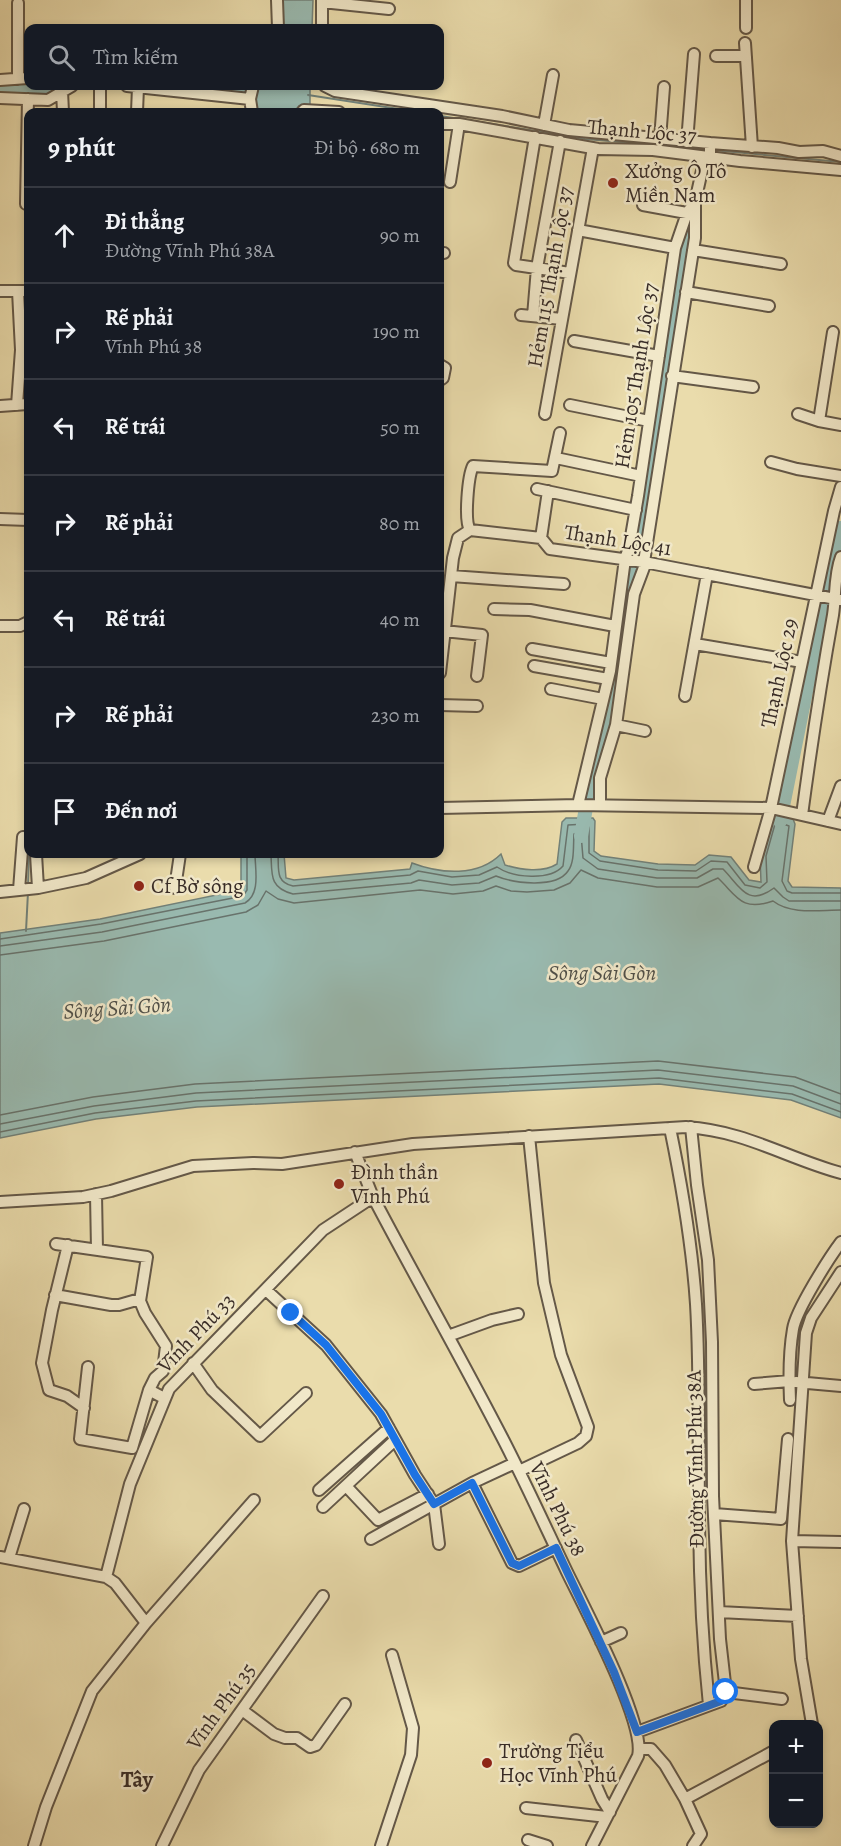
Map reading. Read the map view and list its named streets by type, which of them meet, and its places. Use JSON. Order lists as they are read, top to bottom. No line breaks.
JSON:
{"streets":{"street":["Thạnh Lộc 37","Hẻm 115 Thạnh Lộc 37","Hẻm 105 Thạnh Lộc 37","Thạnh Lộc 41","Thạnh Lộc 29","Vĩnh Phú 33","Đường Vĩnh Phú 38A","Vĩnh Phú 38","Vĩnh Phú 35"]},"crossings":[["Thạnh Lộc 37","Hẻm 115 Thạnh Lộc 37"],["Hẻm 105 Thạnh Lộc 37","Thạnh Lộc 41"],["Thạnh Lộc 41","Thạnh Lộc 29"],["Vĩnh Phú 33","Vĩnh Phú 38"]],"districts":["Tây"],"water":["Sông Sài Gòn"],"places":["Xưởng Ô Tô Miền Nam","Cf Bờ sông","Đình thần Vĩnh Phú","Trường Tiểu Học Vĩnh Phú"],"page":{"search":"Tìm kiếm","heading":["9 phút","Đi bộ · 680 m"],"list":[["Đi thẳng","Đường Vĩnh Phú 38A","90 m"],["Rẽ phải","Vĩnh Phú 38","190 m"],["Rẽ trái","50 m"],["Rẽ phải","80 m"],["Rẽ trái","40 m"],["Rẽ phải","230 m"],"Đến nơi"],"map_buttons":["+","−"]}}
